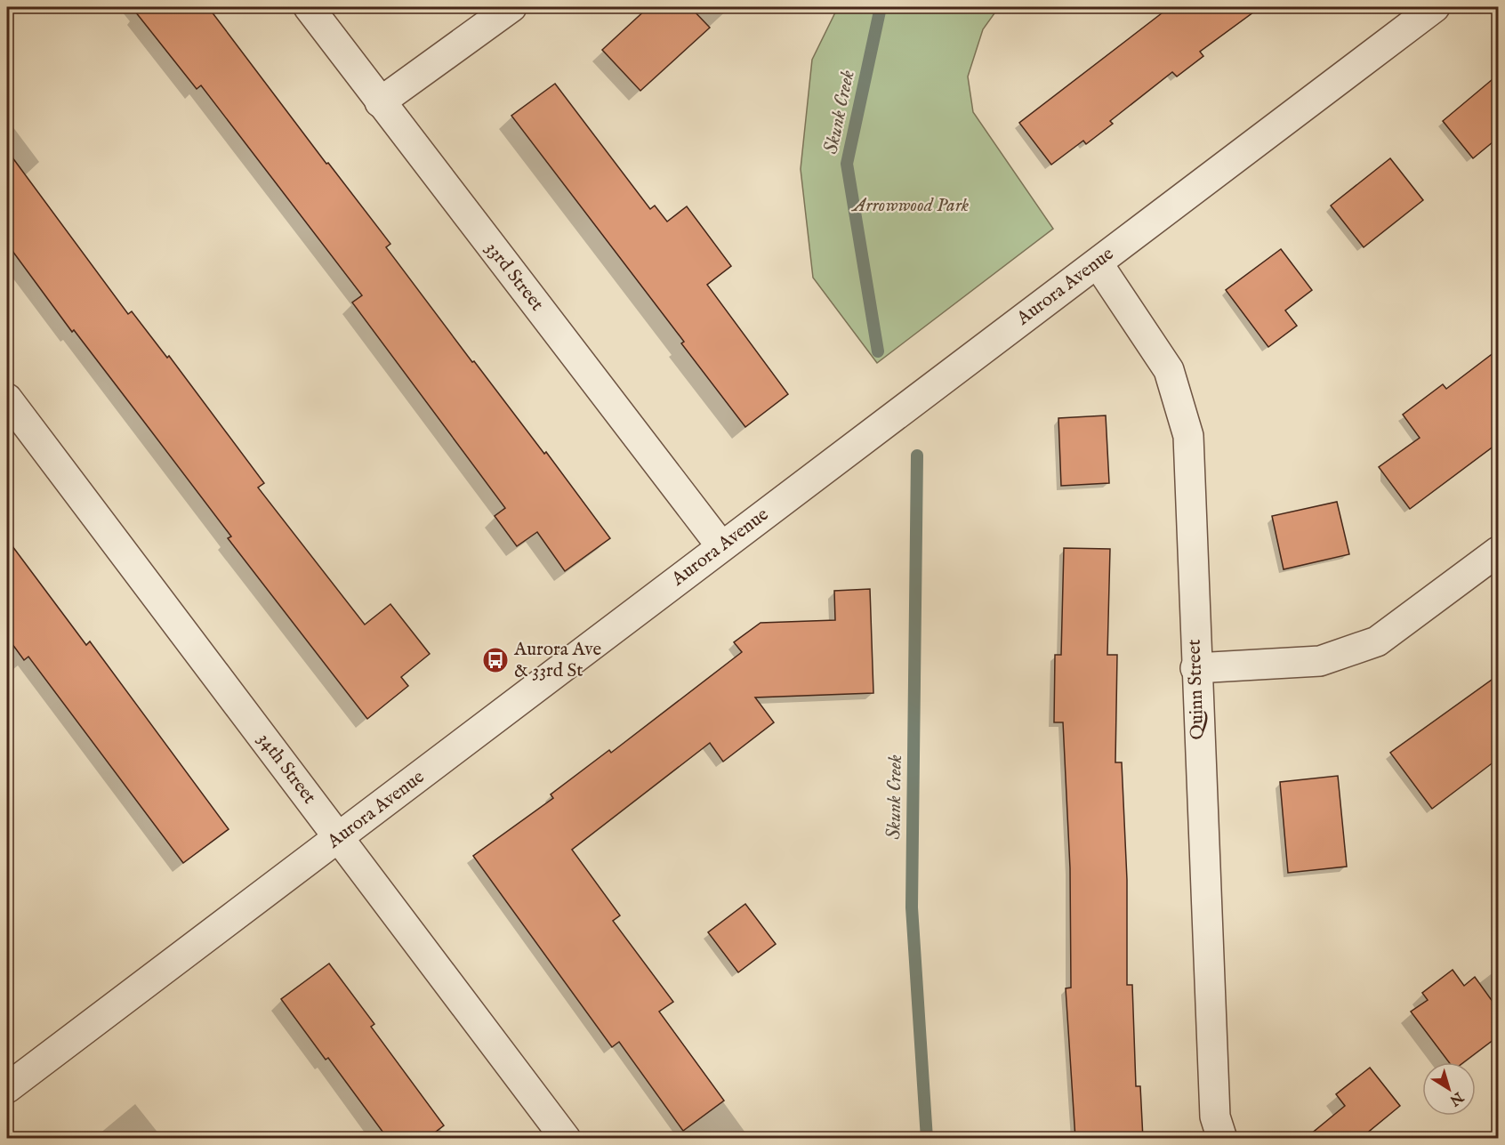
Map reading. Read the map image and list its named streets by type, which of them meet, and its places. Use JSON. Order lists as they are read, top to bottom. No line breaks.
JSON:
{"streets":{"street":["33rd Street","Aurora Avenue","Quinn Street","34th Street"]},"crossings":[["33rd Street","Aurora Avenue"],["Aurora Avenue","Quinn Street"],["Aurora Avenue","34th Street"]],"water":["Skunk Creek"],"parks":["Arrowwood Park"],"places":{"bus stop":["Aurora Ave & 33rd St"]},"north":"bottom right"}
